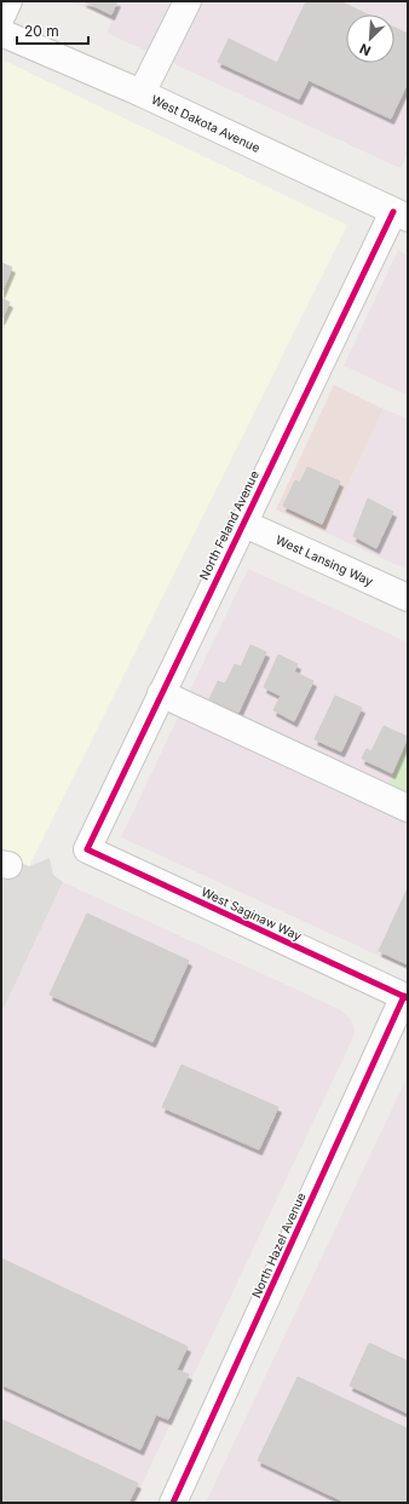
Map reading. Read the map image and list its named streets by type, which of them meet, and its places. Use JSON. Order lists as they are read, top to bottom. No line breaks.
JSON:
{"streets":{"street":["West Dakota Avenue","North Feland Avenue","West Lansing Way","West Saginaw Way","North Hazel Avenue"]},"crossings":[["West Dakota Avenue","North Feland Avenue"],["North Feland Avenue","West Lansing Way"],["North Feland Avenue","West Saginaw Way"],["West Saginaw Way","North Hazel Avenue"]],"scale_bar":"20 m","north":"bottom left"}
